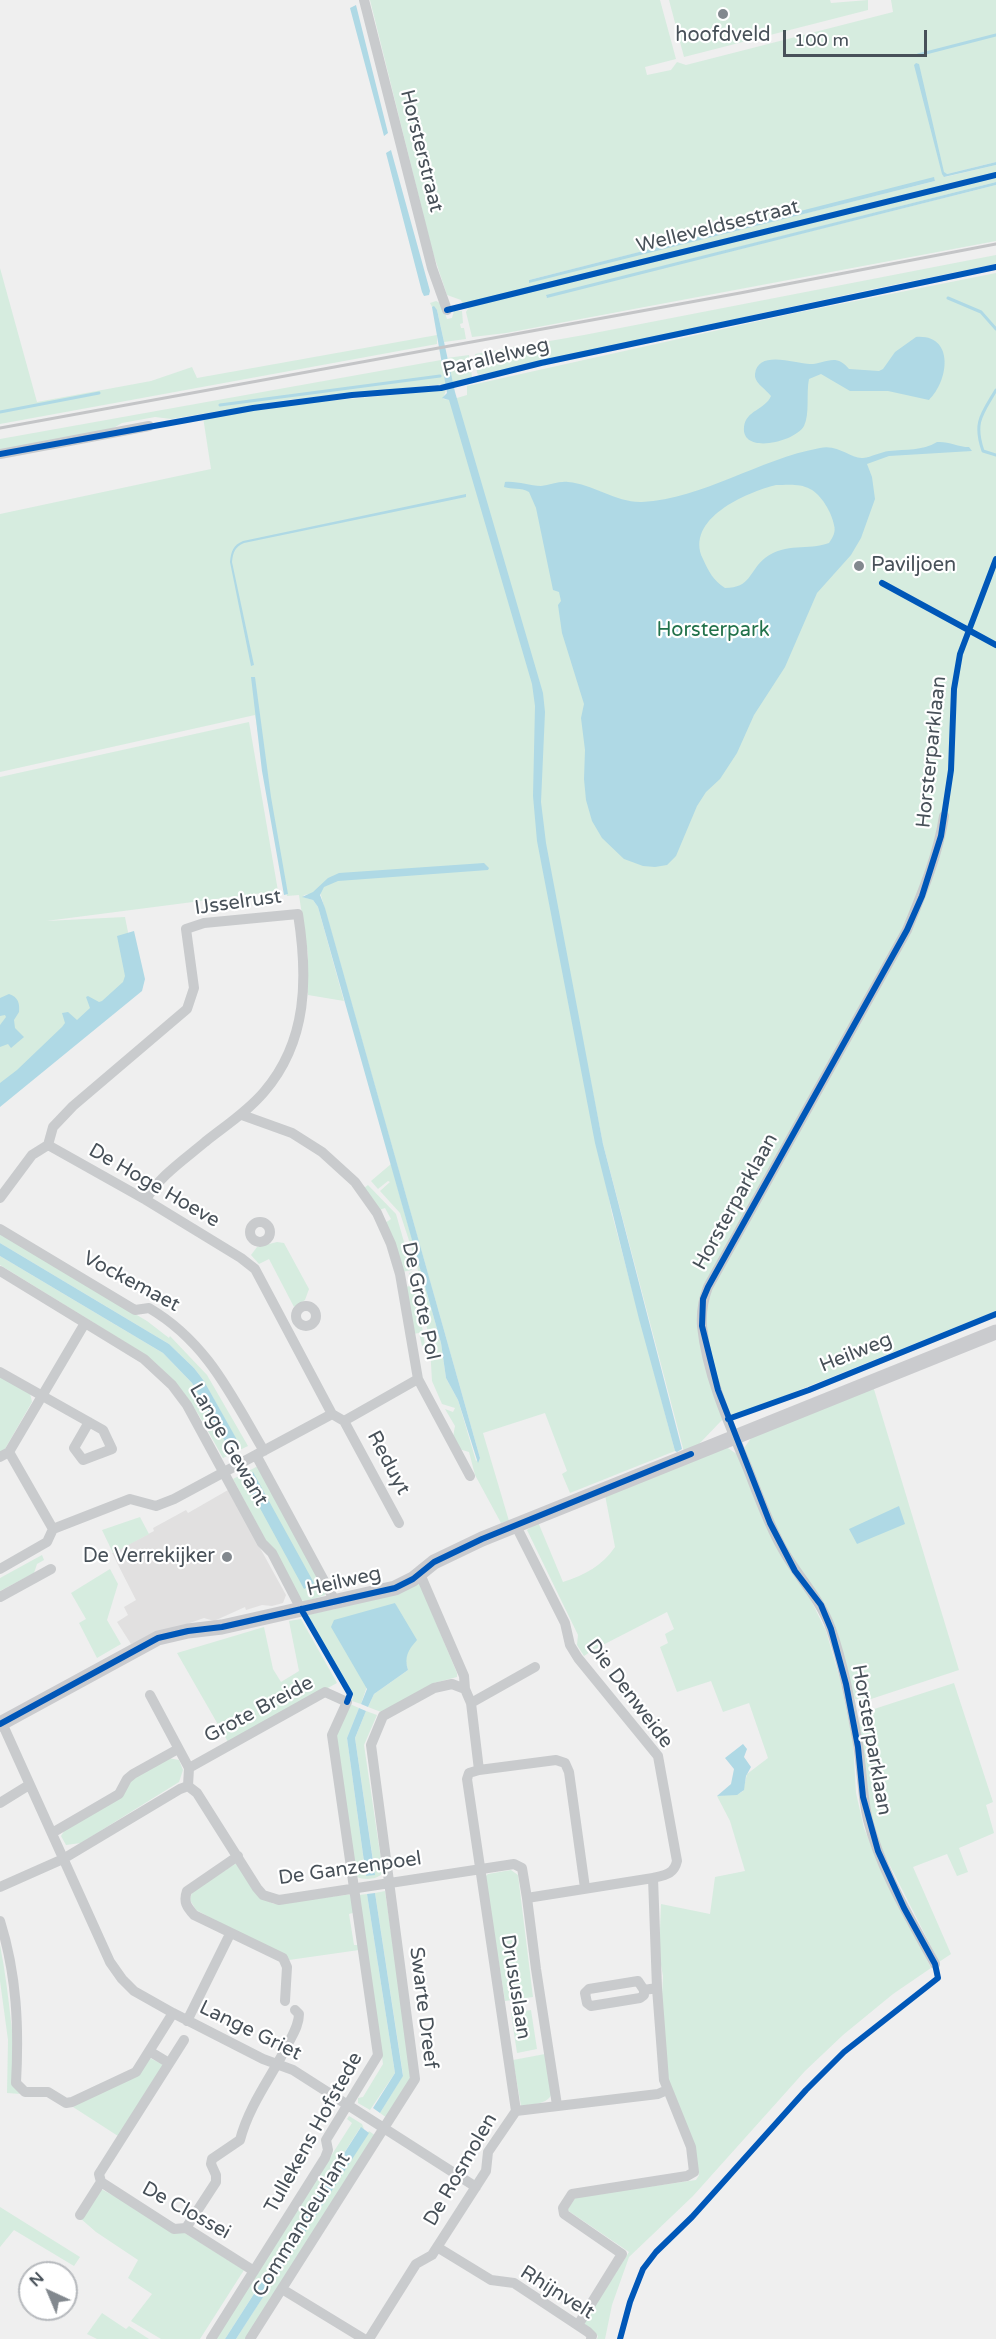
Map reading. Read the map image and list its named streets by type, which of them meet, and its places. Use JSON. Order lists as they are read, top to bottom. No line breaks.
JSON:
{"streets":{"street":["Horsterstraat","Horsterparklaan","IJsselrust","De Hoge Hoeve","Vockemaet","De Grote Pol","Heilweg","Lange Gewant","Reduyt","Die Denweide","Grote Breide","De Ganzenpoel","Drususlaan","Swarte Dreef","Lange Griet","Tullekens Hofstede","De Rosmolen","De Clossei","Commandeurlant","Rhijnvelt"],"cycle path":["Welleveldsestraat","Parallelweg"]},"crossings":[["Horsterparklaan","Heilweg"],["IJsselrust","De Hoge Hoeve"],["IJsselrust","De Grote Pol"],["Vockemaet","Heilweg"],["De Grote Pol","Reduyt"],["Heilweg","Lange Gewant"],["Heilweg","Die Denweide"],["Heilweg","Lange Griet"],["Grote Breide","Tullekens Hofstede"],["De Ganzenpoel","Drususlaan"],["De Ganzenpoel","Swarte Dreef"],["De Ganzenpoel","Tullekens Hofstede"],["Drususlaan","De Rosmolen"],["Swarte Dreef","Lange Griet"],["Swarte Dreef","Commandeurlant"],["Lange Griet","Tullekens Hofstede"],["Lange Griet","De Rosmolen"],["Lange Griet","Commandeurlant"],["Tullekens Hofstede","De Clossei"],["De Rosmolen","Rhijnvelt"]],"parks":["Horsterpark"],"places":["hoofdveld","Paviljoen","De Verrekijker"],"scale_bar":"100 m","north":"top left"}
